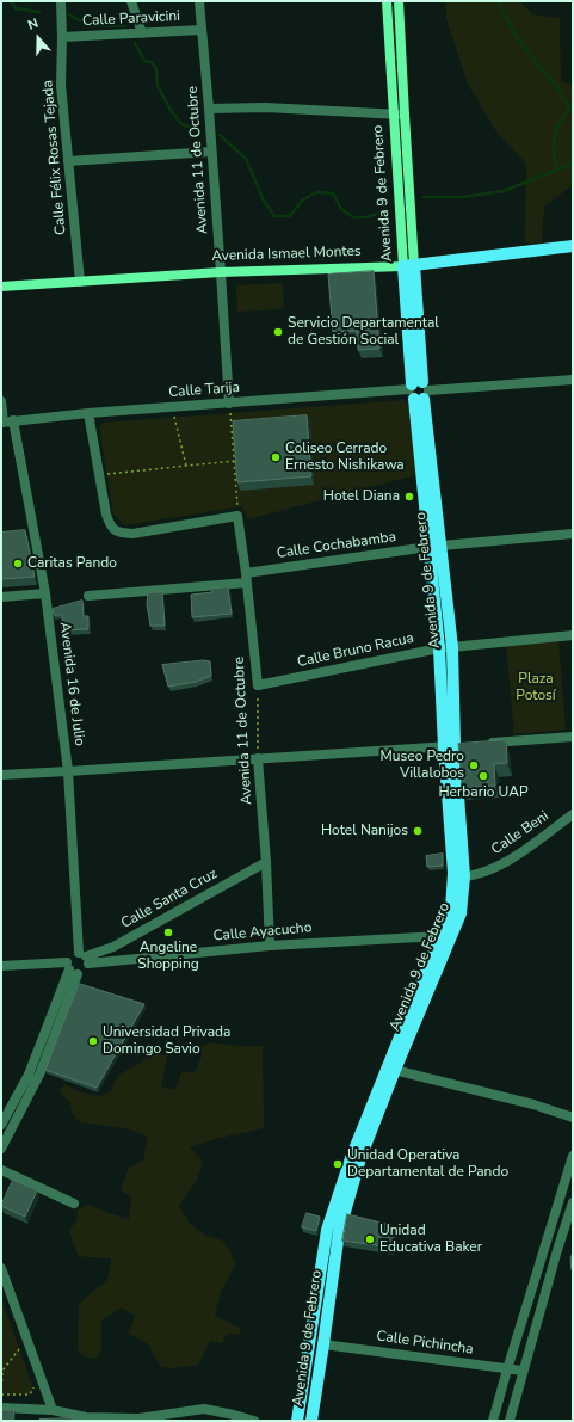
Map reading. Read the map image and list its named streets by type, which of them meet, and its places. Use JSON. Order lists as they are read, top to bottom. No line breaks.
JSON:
{"streets":{"main road":["Avenida 9 de Febrero","Avenida Ismael Montes"],"street":["Calle Paravicini","Calle Félix Rosas Tejada","Avenida 11 de Octubre","Calle Tarija","Calle Cochabamba","Calle Bruno Racua","Avenida 16 de Julio","Calle Beni","Calle Santa Cruz","Calle Ayacucho","Calle Pichincha"]},"crossings":[["Calle Paravicini","Calle Félix Rosas Tejada"],["Calle Paravicini","Avenida 11 de Octubre"],["Calle Félix Rosas Tejada","Avenida Ismael Montes"],["Avenida 11 de Octubre","Avenida Ismael Montes"],["Avenida 11 de Octubre","Calle Tarija"],["Avenida 11 de Octubre","Calle Cochabamba"],["Avenida 11 de Octubre","Calle Bruno Racua"],["Avenida 11 de Octubre","Calle Santa Cruz"],["Avenida 11 de Octubre","Calle Ayacucho"],["Avenida 9 de Febrero","Avenida Ismael Montes"],["Avenida 9 de Febrero","Calle Tarija"],["Avenida 9 de Febrero","Calle Cochabamba"],["Avenida 9 de Febrero","Calle Bruno Racua"],["Avenida 9 de Febrero","Calle Beni"],["Avenida 9 de Febrero","Calle Ayacucho"],["Avenida 9 de Febrero","Calle Pichincha"],["Calle Tarija","Avenida 16 de Julio"],["Avenida 16 de Julio","Calle Santa Cruz"],["Avenida 16 de Julio","Calle Ayacucho"],["Calle Santa Cruz","Calle Ayacucho"]],"parks":["Plaza Potosí"],"places":["Servicio Departamental de Gestión Social","Coliseo Cerrado Ernesto Nishikawa","Hotel Diana","Caritas Pando","Museo Pedro Villalobos","Herbario UAP","Hotel Nanijos","Angeline Shopping","Universidad Privada Domingo Savio","Unidad Operativa Departamental de Pando","Unidad Educativa Baker"],"north":"top"}
